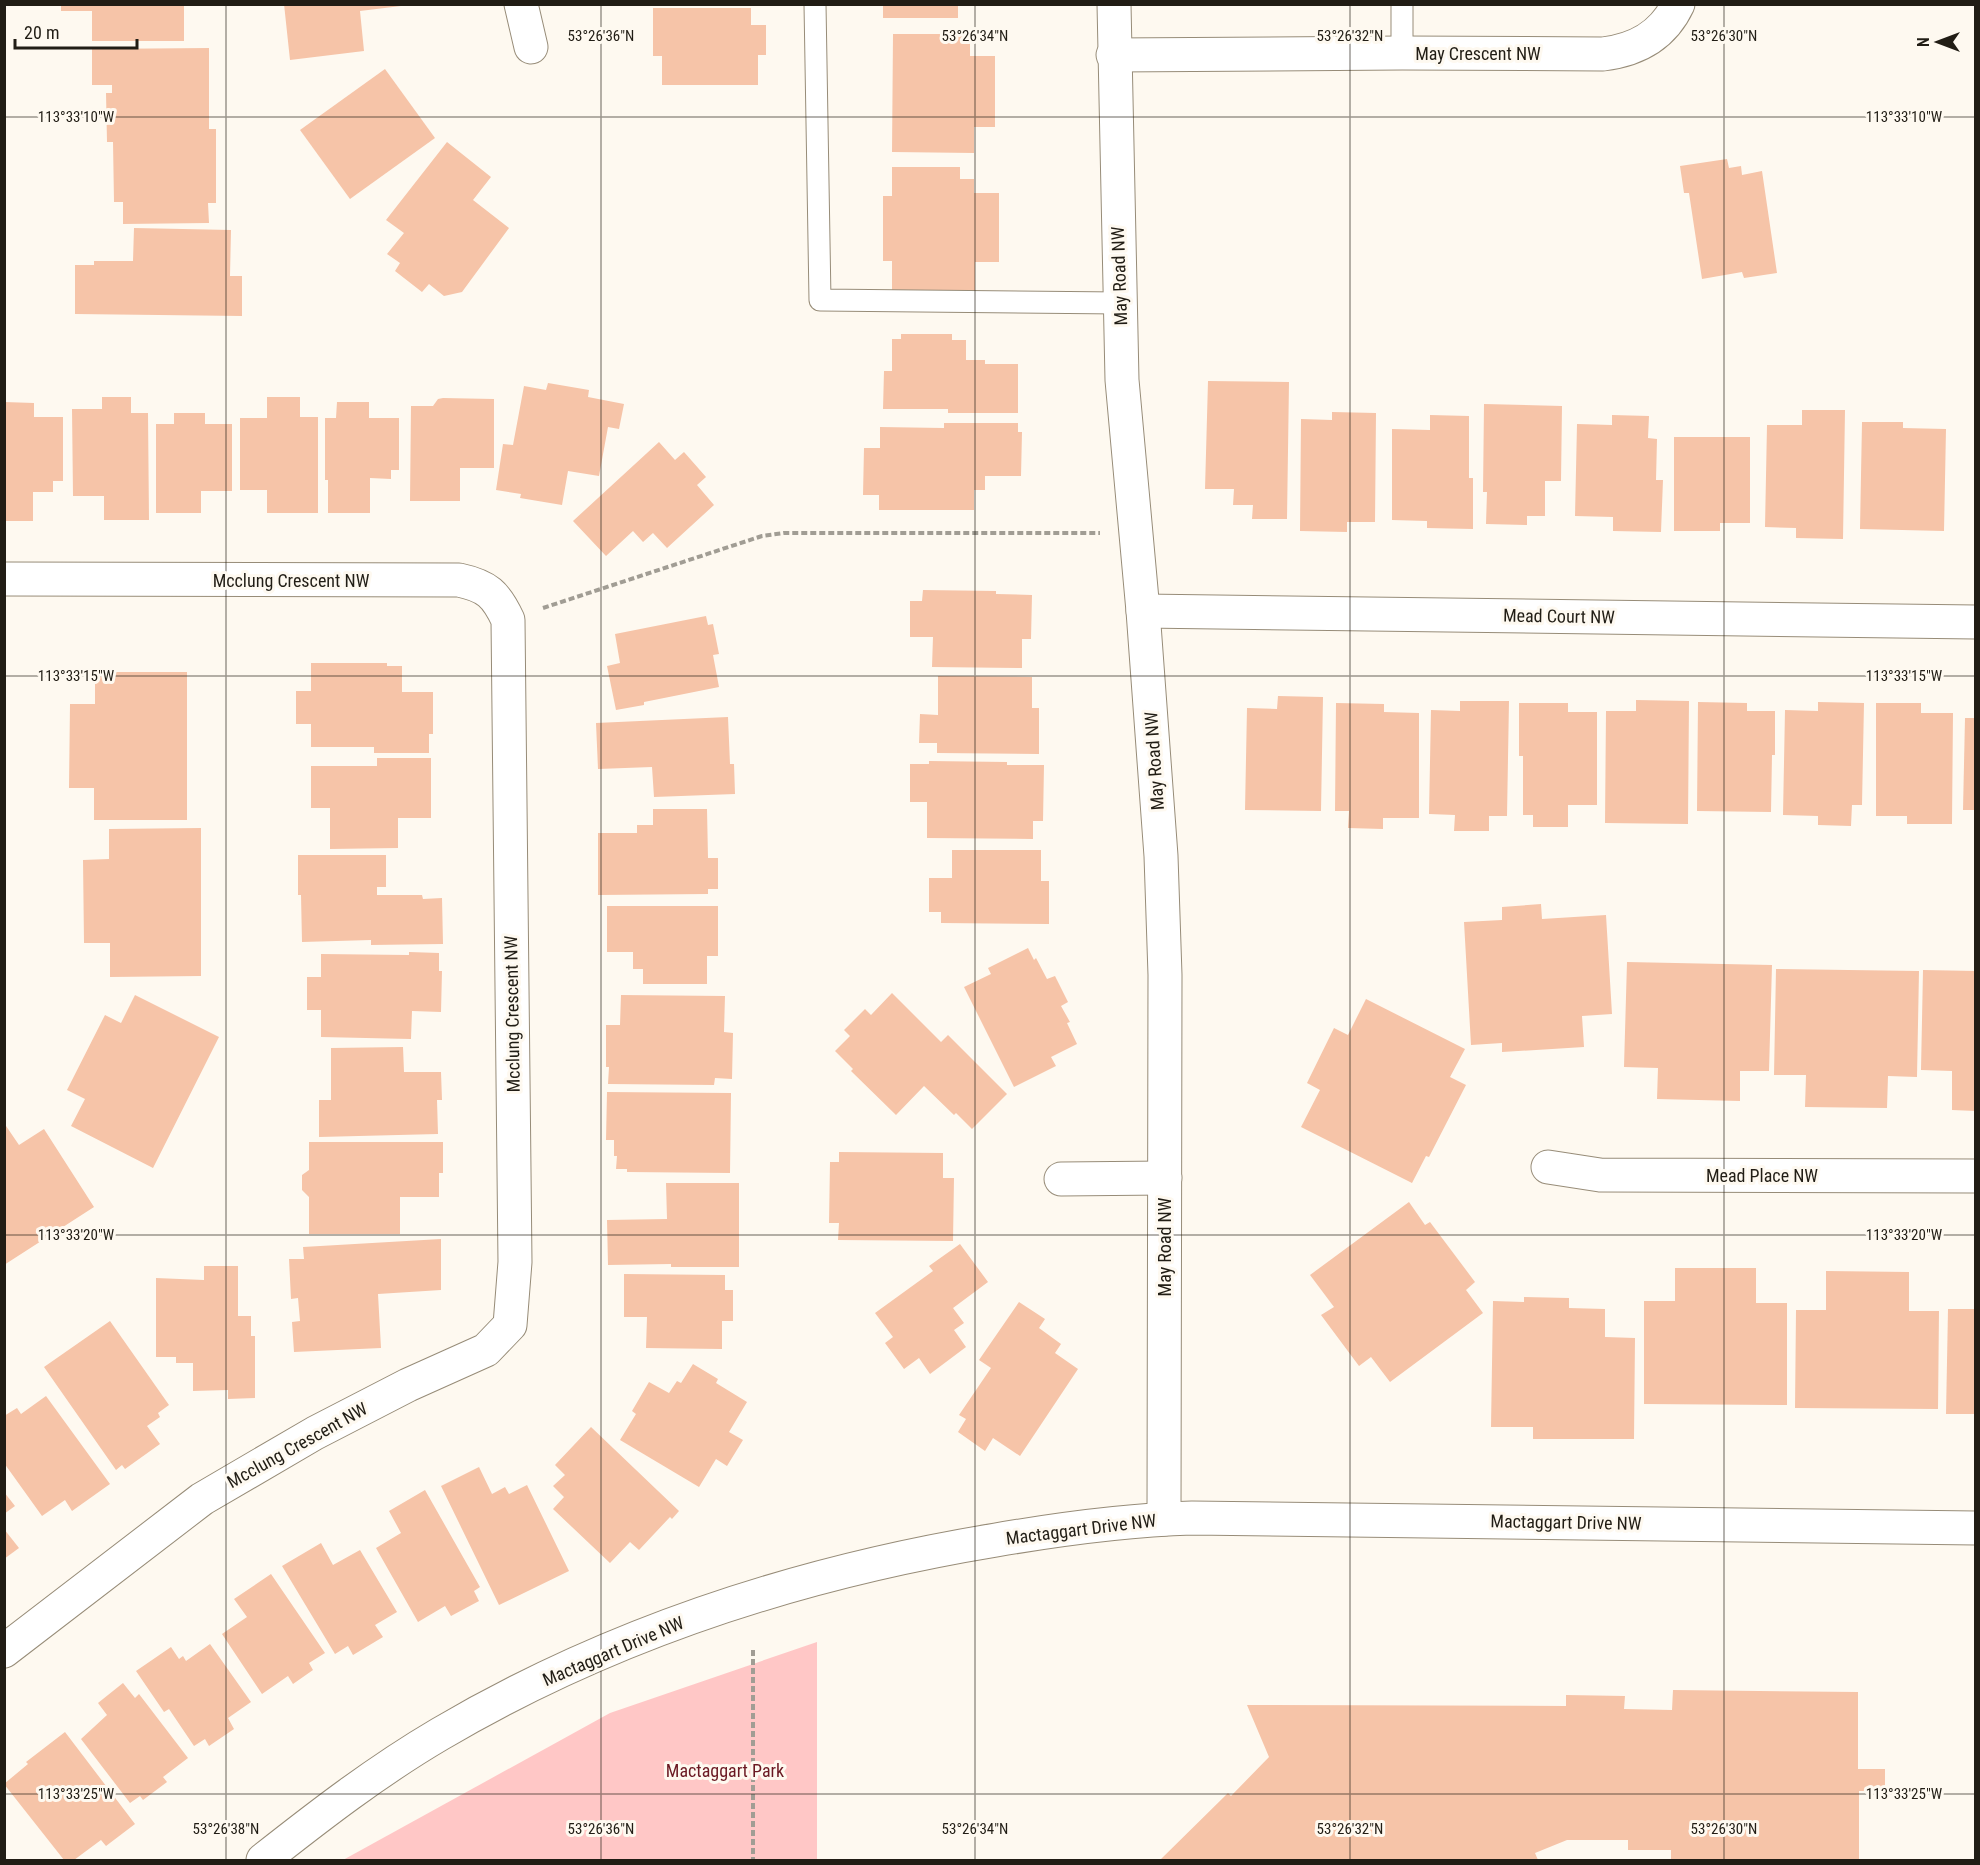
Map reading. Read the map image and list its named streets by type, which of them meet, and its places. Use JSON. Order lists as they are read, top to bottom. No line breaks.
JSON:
{"streets":{"street":["May Crescent NW","May Road NW","Mcclung Crescent NW","Mead Court NW","Mead Place NW","Mactaggart Drive NW"]},"crossings":[["May Crescent NW","May Road NW"],["May Road NW","Mead Court NW"],["May Road NW","Mactaggart Drive NW"]],"parks":["Mactaggart Park"],"scale_bar":"20 m","north":"left","coordinates":["53°26'36\"N","53°26'34\"N","53°26'32\"N","53°26'30\"N","113°33'10\"W","113°33'15\"W","113°33'20\"W","113°33'25\"W","53°26'38\"N"]}
